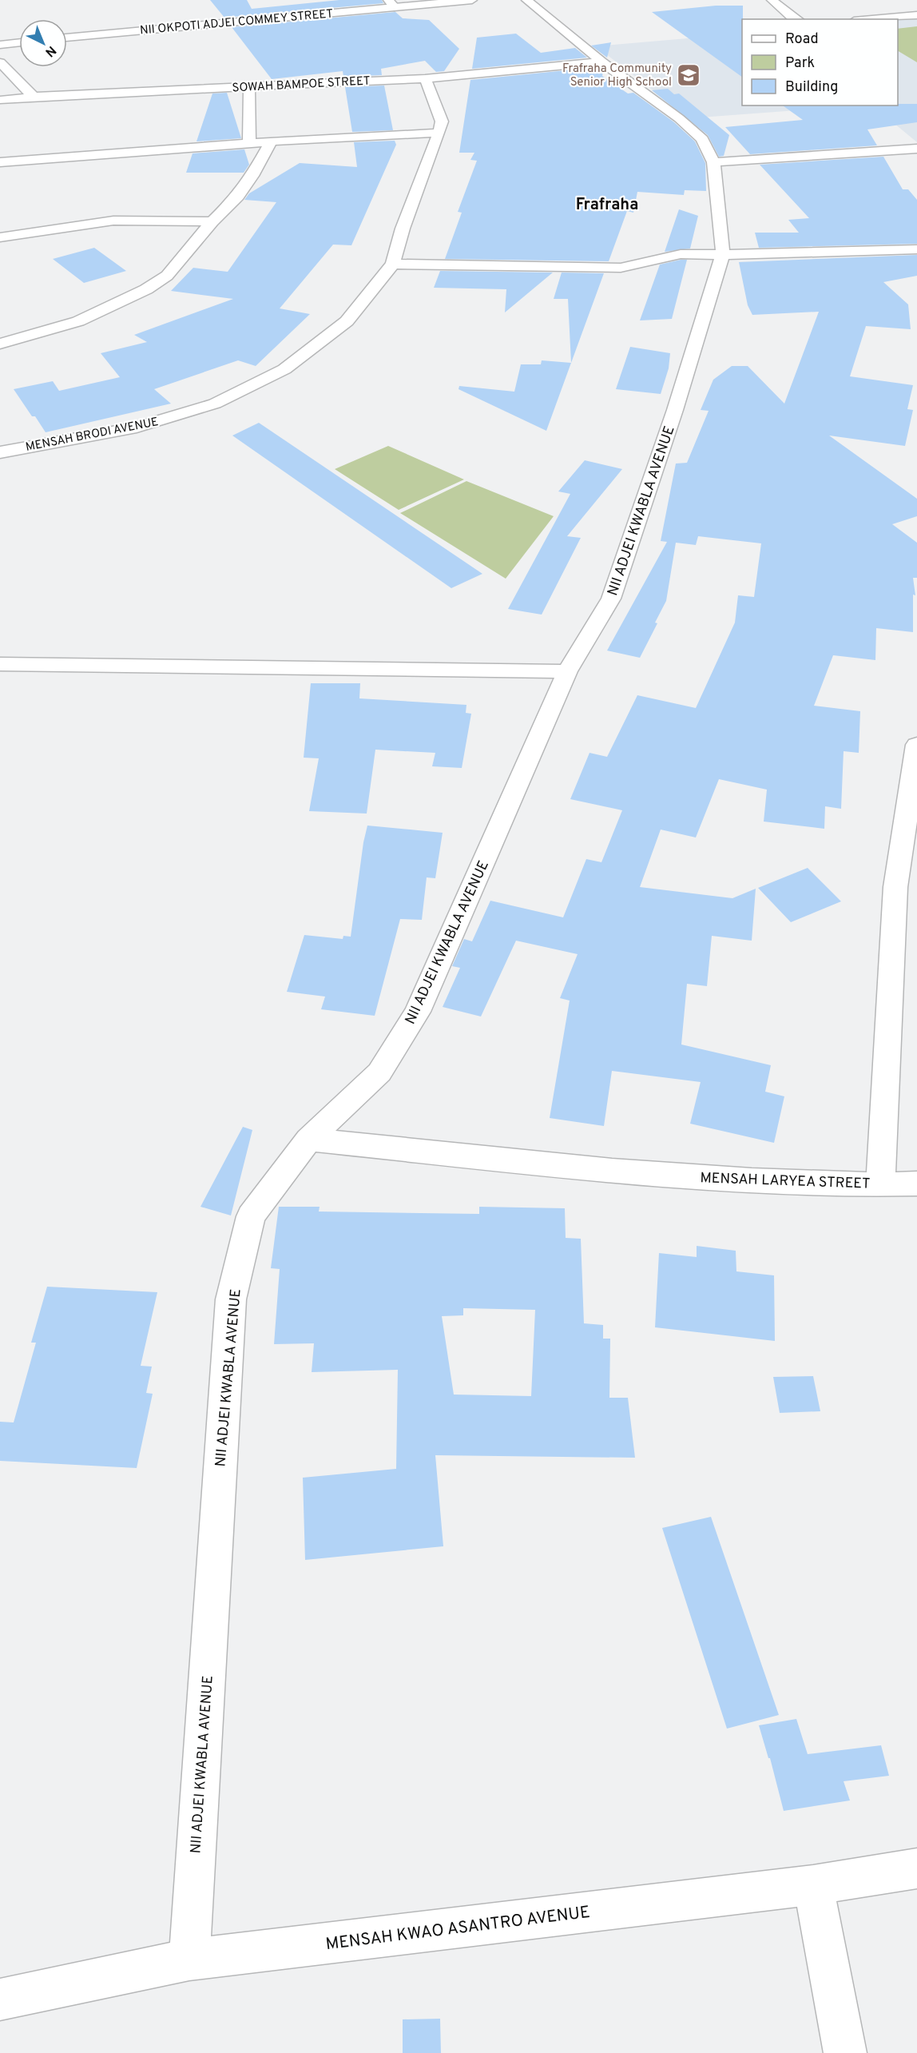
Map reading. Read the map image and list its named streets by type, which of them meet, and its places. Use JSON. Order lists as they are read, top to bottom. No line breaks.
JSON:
{"streets":{"street":["NII OKPOTI ADJEI COMMEY STREET","SOWAH BAMPOE STREET","MENSAH BRODI AVENUE","NII ADJEI KWABLA AVENUE","MENSAH LARYEA STREET","MENSAH KWAO ASANTRO AVENUE"]},"crossings":[["SOWAH BAMPOE STREET","MENSAH BRODI AVENUE"],["SOWAH BAMPOE STREET","NII ADJEI KWABLA AVENUE"],["NII ADJEI KWABLA AVENUE","MENSAH LARYEA STREET"],["NII ADJEI KWABLA AVENUE","MENSAH KWAO ASANTRO AVENUE"]],"districts":["Frafraha"],"places":{"school or university":["Frafraha Community Senior High School"]},"legend":["Road","Park","Building"],"north":"bottom right"}
